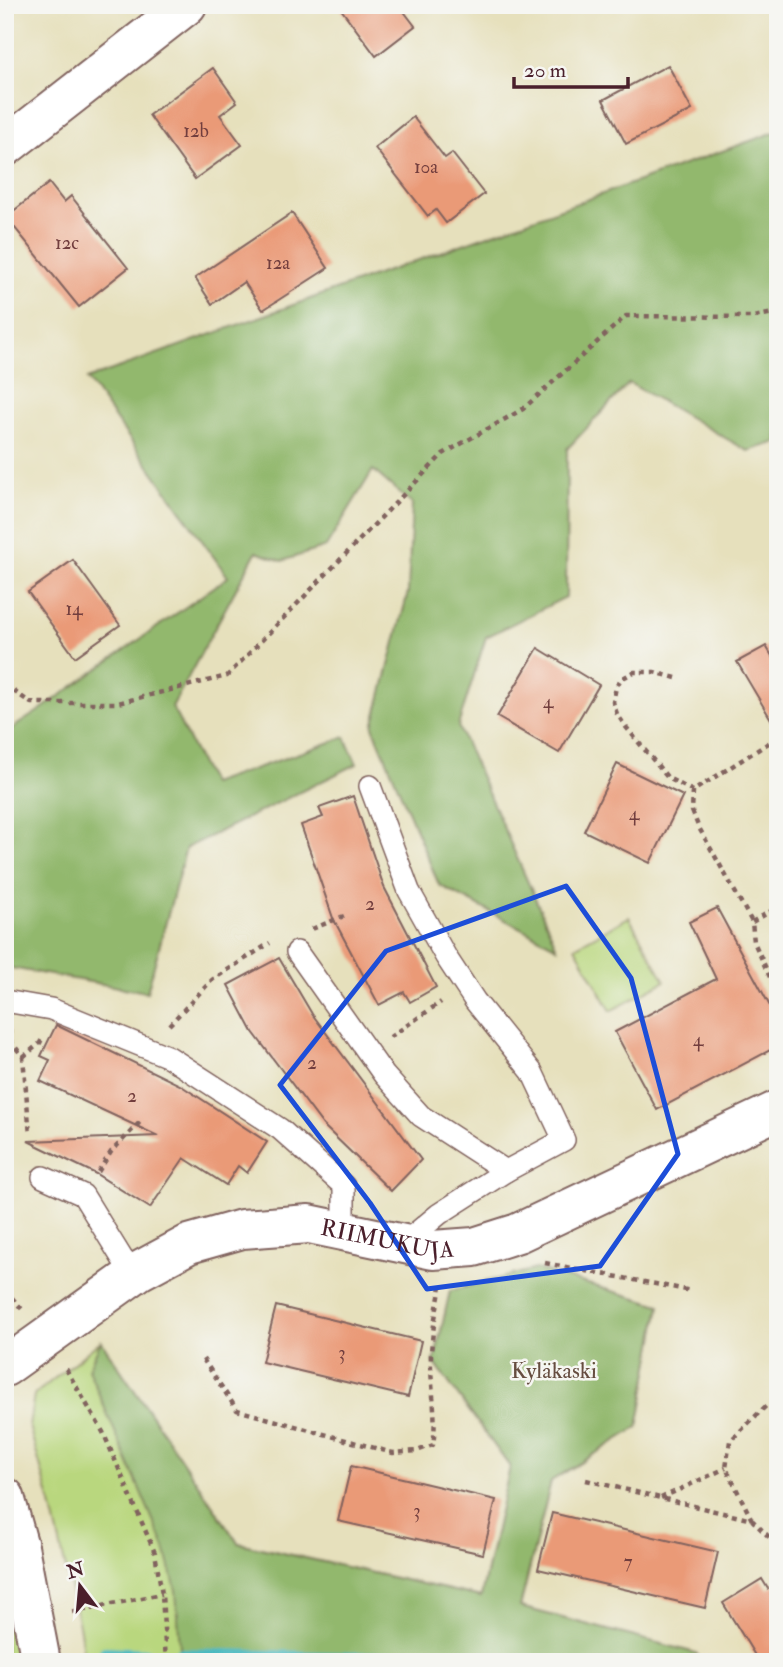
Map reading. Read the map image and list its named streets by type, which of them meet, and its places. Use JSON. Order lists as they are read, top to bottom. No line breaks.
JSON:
{"streets":{"street":["RIIMUKUJA"]},"parks":["Kyläkaski"],"house_numbers":["12b","10a","12c","12a","14","4","4","2","4","2","2","3","3","7"],"scale_bar":"20 m","north":"top"}
